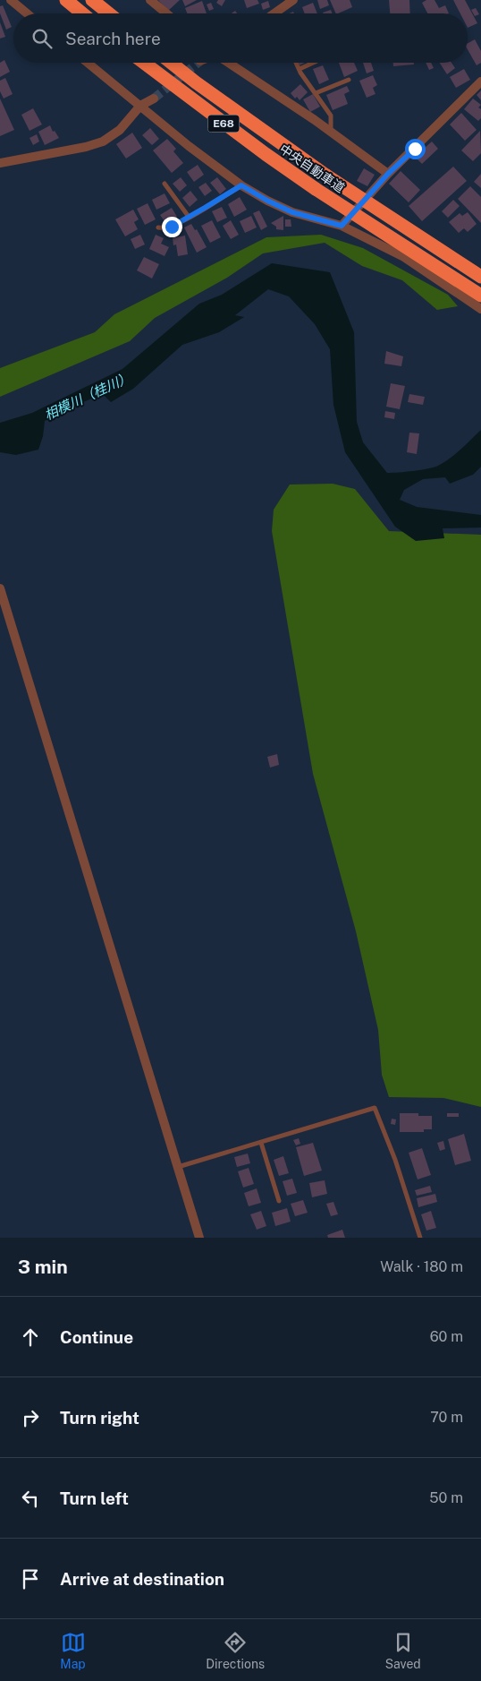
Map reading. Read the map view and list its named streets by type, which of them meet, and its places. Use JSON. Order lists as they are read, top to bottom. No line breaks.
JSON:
{"streets":{"highway":["E68","中央自動車道"]},"water":["相模川（桂川）"],"page":{"search":"Search here","heading":["3 min","Walk · 180 m"],"list":[["Continue","60 m"],["Turn right","70 m"],["Turn left","50 m"],"Arrive at destination"],"nav":["Map","Directions","Saved"]}}
